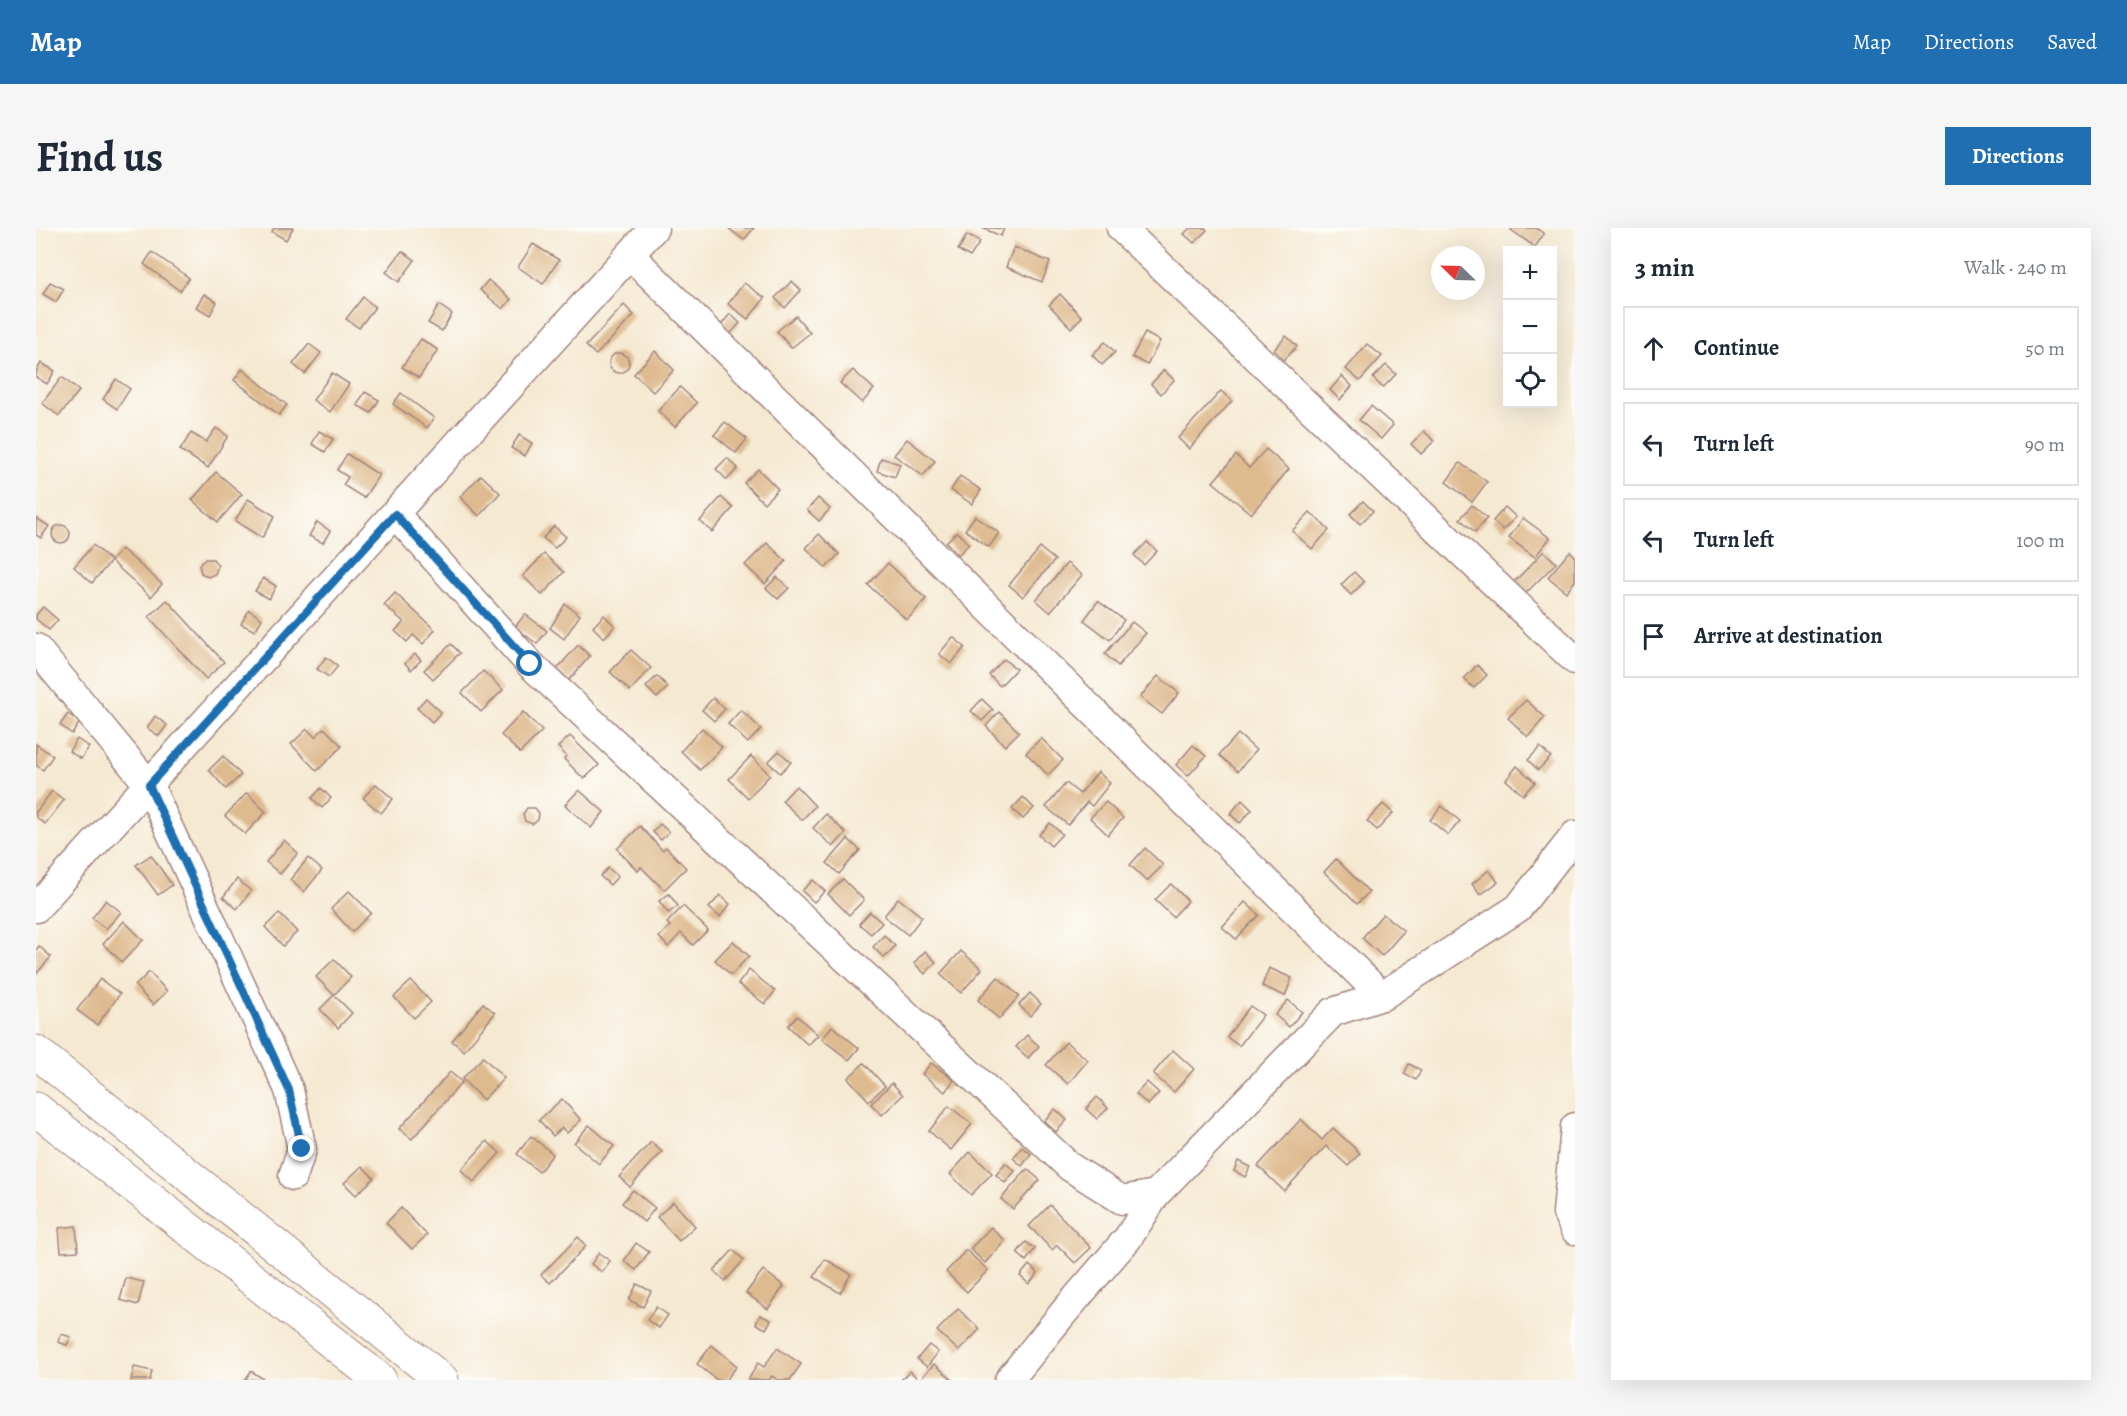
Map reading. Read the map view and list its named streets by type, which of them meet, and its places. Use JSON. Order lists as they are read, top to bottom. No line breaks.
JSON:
{"north":"top left","page":{"header":"Map","nav":["Map","Directions","Saved"],"buttons":"Directions","title":"Find us","heading":["3 min","Walk · 240 m"],"map_buttons":["+","−"],"list":[["Continue","50 m"],["Turn left","90 m"],["Turn left","100 m"],"Arrive at destination"]}}
